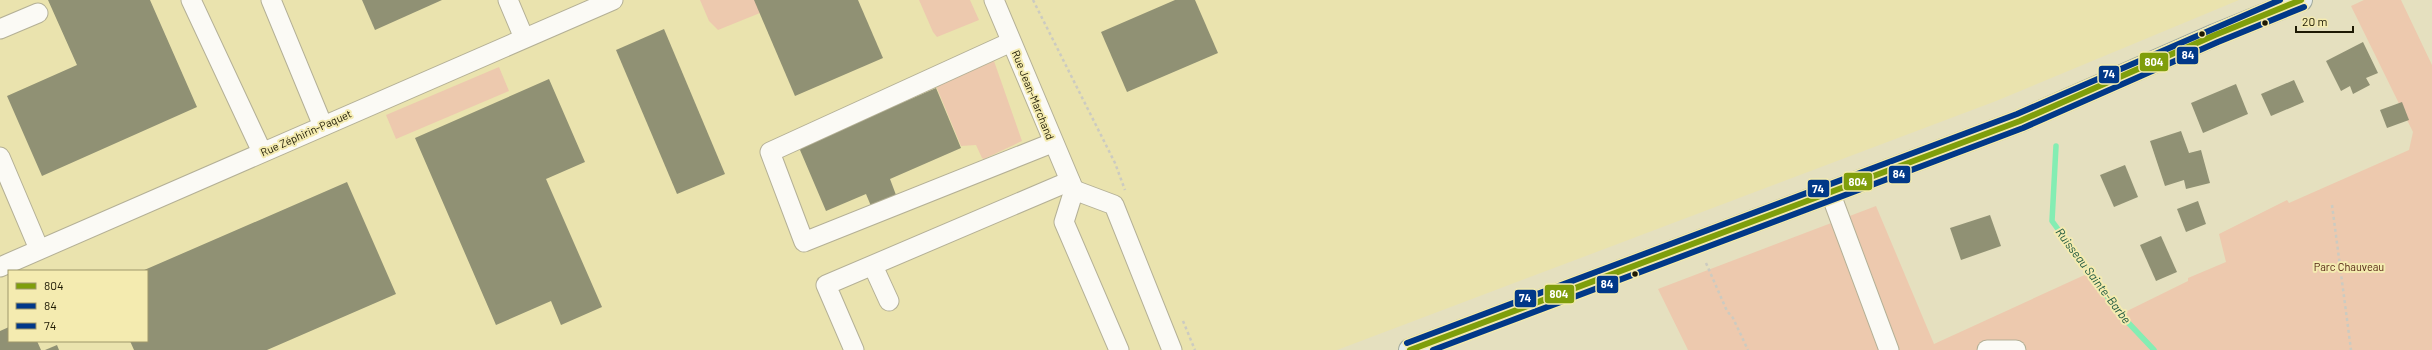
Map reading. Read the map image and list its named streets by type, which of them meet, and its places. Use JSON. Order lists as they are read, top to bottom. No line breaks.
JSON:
{"streets":{"street":["Rue Jean-Marchand","Rue Zéphirin-Paquet"]},"water":["Ruisseau Sainte-Barbe"],"parks":["Parc Chauveau"],"lines":["transit line 804","transit line 74","transit line 84"],"legend":["804","84","74"],"scale_bar":"20 m"}
